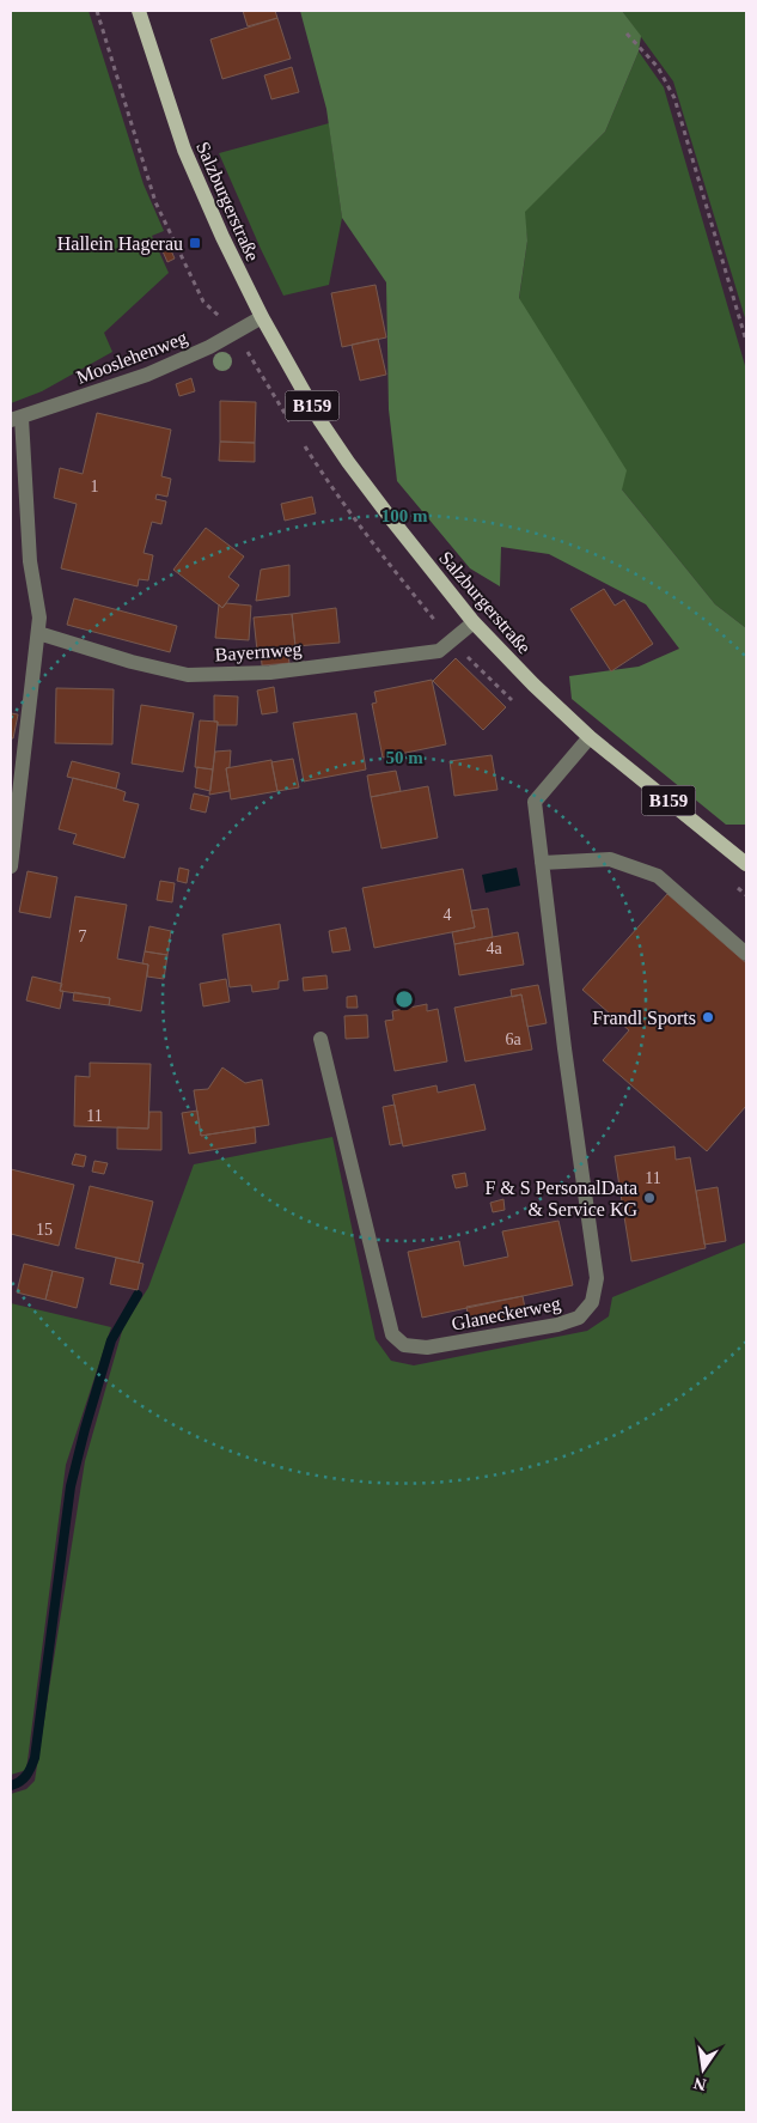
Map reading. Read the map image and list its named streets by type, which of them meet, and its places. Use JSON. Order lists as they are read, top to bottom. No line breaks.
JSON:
{"streets":{"main road":["Salzburgerstraße","B159"],"street":["Mooslehenweg","Bayernweg","Glaneckerweg"]},"crossings":[["Salzburgerstraße","Mooslehenweg"],["Salzburgerstraße","Bayernweg"],["Salzburgerstraße","Glaneckerweg"]],"places":{"transit":["Hallein Hagerau"],"other":["Frandl Sports","F & S PersonalData & Service KG"]},"house_numbers":["1","4","7","4a","6a","11","11","15"],"north":"bottom","rings":["100 m","50 m"]}
